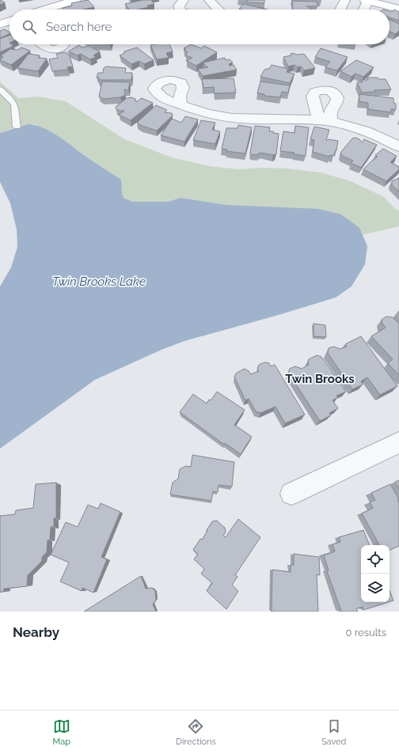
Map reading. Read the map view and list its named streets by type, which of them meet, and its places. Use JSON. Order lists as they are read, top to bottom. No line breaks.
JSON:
{"districts":["Twin Brooks"],"water":["Twin Brooks Lake"],"page":{"search":"Search here","heading":["Nearby","0 results"],"nav":["Map","Directions","Saved"]}}
